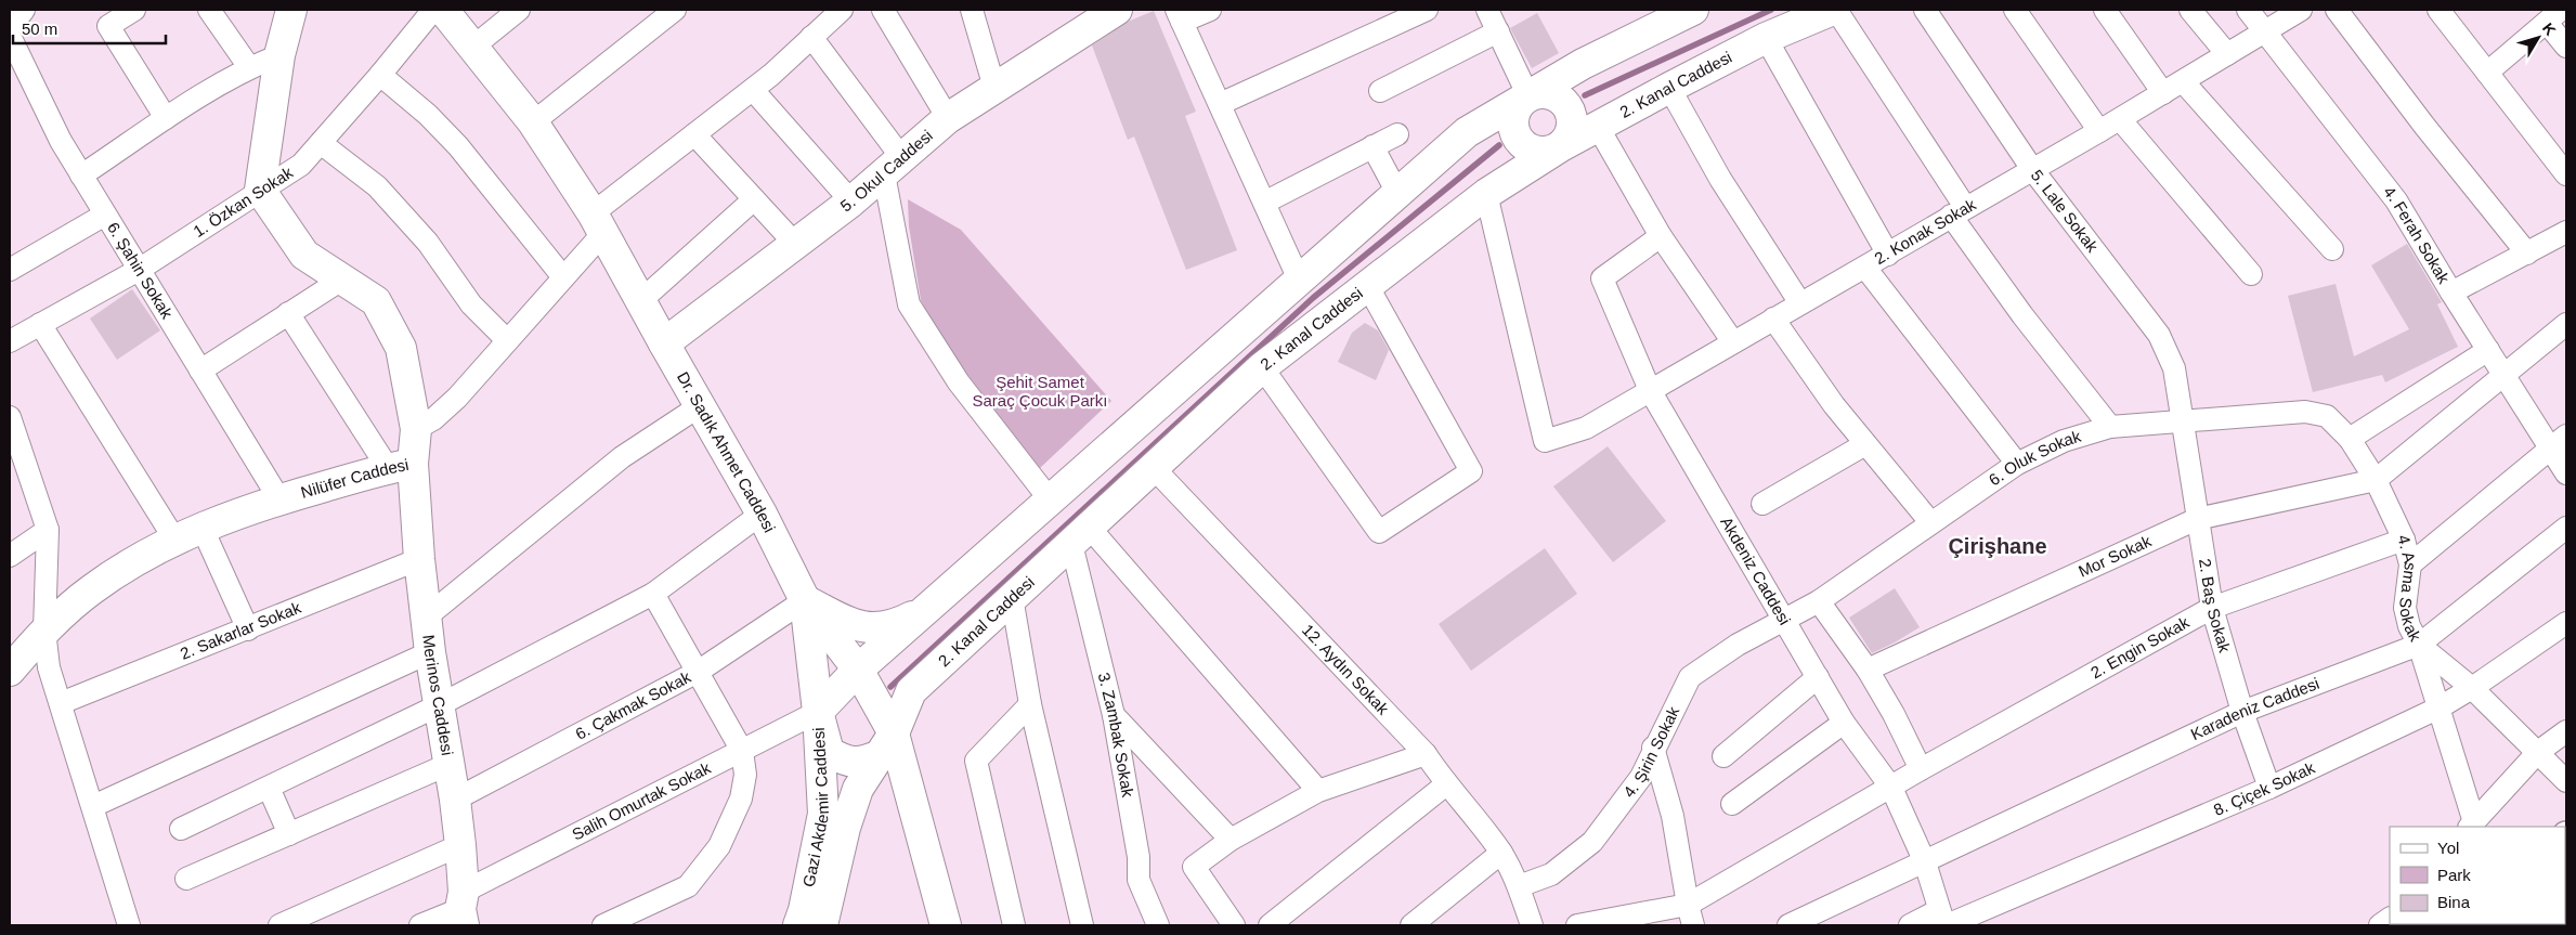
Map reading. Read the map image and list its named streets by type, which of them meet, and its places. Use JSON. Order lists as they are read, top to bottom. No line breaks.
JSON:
{"streets":{"main road":["2. Kanal Caddesi","5. Okul Caddesi","Dr. Sadık Ahmet Caddesi","Nilüfer Caddesi","Merinos Caddesi","Gazi Akdemir Caddesi"],"street":["1. Özkan Sokak","5. Lale Sokak","2. Konak Sokak","4. Ferah Sokak","6. Şahin Sokak","6. Oluk Sokak","Mor Sokak","Akdeniz Caddesi","4. Asma Sokak","2. Baş Sokak","2. Sakarlar Sokak","2. Engin Sokak","12. Aydın Sokak","6. Çakmak Sokak","Karadeniz Caddesi","3. Zambak Sokak","4. Şirin Sokak","8. Çiçek Sokak","Salih Omurtak Sokak"]},"crossings":[["2. Kanal Caddesi","2. Konak Sokak"],["2. Kanal Caddesi","Dr. Sadık Ahmet Caddesi"],["2. Kanal Caddesi","12. Aydın Sokak"],["2. Kanal Caddesi","3. Zambak Sokak"],["2. Kanal Caddesi","Gazi Akdemir Caddesi"],["5. Okul Caddesi","Dr. Sadık Ahmet Caddesi"],["1. Özkan Sokak","6. Şahin Sokak"],["1. Özkan Sokak","Nilüfer Caddesi"],["5. Lale Sokak","2. Konak Sokak"],["5. Lale Sokak","6. Oluk Sokak"],["5. Lale Sokak","2. Baş Sokak"],["2. Konak Sokak","4. Ferah Sokak"],["2. Konak Sokak","Akdeniz Caddesi"],["6. Şahin Sokak","Nilüfer Caddesi"],["Dr. Sadık Ahmet Caddesi","6. Çakmak Sokak"],["Dr. Sadık Ahmet Caddesi","Gazi Akdemir Caddesi"],["6. Oluk Sokak","Akdeniz Caddesi"],["6. Oluk Sokak","4. Asma Sokak"],["6. Oluk Sokak","2. Baş Sokak"],["6. Oluk Sokak","4. Şirin Sokak"],["Nilüfer Caddesi","Merinos Caddesi"],["Mor Sokak","4. Asma Sokak"],["Mor Sokak","2. Baş Sokak"],["Akdeniz Caddesi","2. Engin Sokak"],["Akdeniz Caddesi","Karadeniz Caddesi"],["Akdeniz Caddesi","4. Şirin Sokak"],["Akdeniz Caddesi","8. Çiçek Sokak"],["4. Asma Sokak","2. Engin Sokak"],["4. Asma Sokak","Karadeniz Caddesi"],["4. Asma Sokak","8. Çiçek Sokak"],["2. Baş Sokak","2. Engin Sokak"],["2. Baş Sokak","Karadeniz Caddesi"],["2. Baş Sokak","8. Çiçek Sokak"],["2. Sakarlar Sokak","Merinos Caddesi"],["12. Aydın Sokak","4. Şirin Sokak"],["Merinos Caddesi","6. Çakmak Sokak"],["Merinos Caddesi","Salih Omurtak Sokak"],["Salih Omurtak Sokak","Gazi Akdemir Caddesi"]],"districts":["Çirişhane"],"parks":["Şehit Samet Saraç Çocuk Parkı"],"legend":["Yol","Park","Bina"],"scale_bar":"50 m","north":"top right"}
